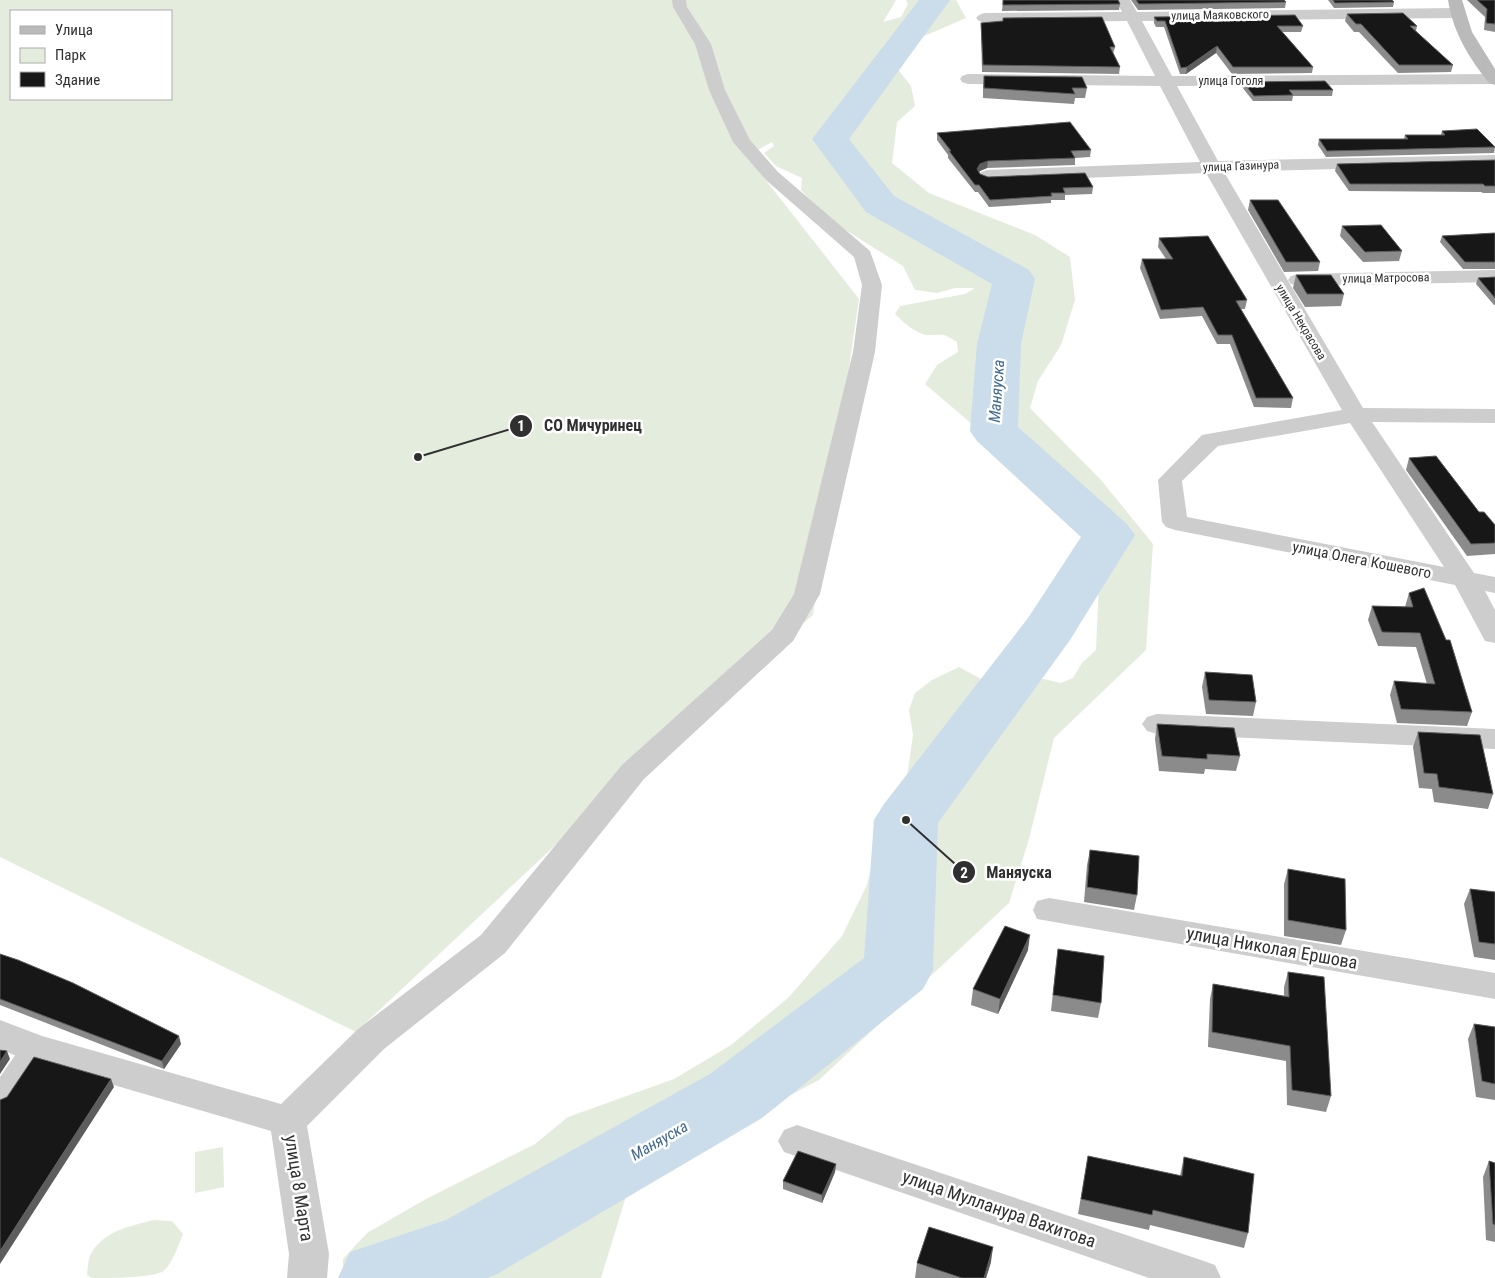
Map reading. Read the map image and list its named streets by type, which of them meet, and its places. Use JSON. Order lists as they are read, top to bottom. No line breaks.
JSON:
{"streets":{"street":["улица Маяковского","улица Гоголя","улица Газинура","улица Матросова","улица Некрасова","улица Олега Кошевого","улица Николая Ершова","улица 8 Марта","улица Мулланура Вахитова"]},"crossings":[["улица Маяковского","улица Некрасова"],["улица Гоголя","улица Некрасова"],["улица Газинура","улица Некрасова"],["улица Матросова","улица Некрасова"],["улица Некрасова","улица Олега Кошевого"]],"water":["Маняуска"],"places":["СО Мичуринец","Маняуска"],"legend":["Улица","Парк","Здание"]}
